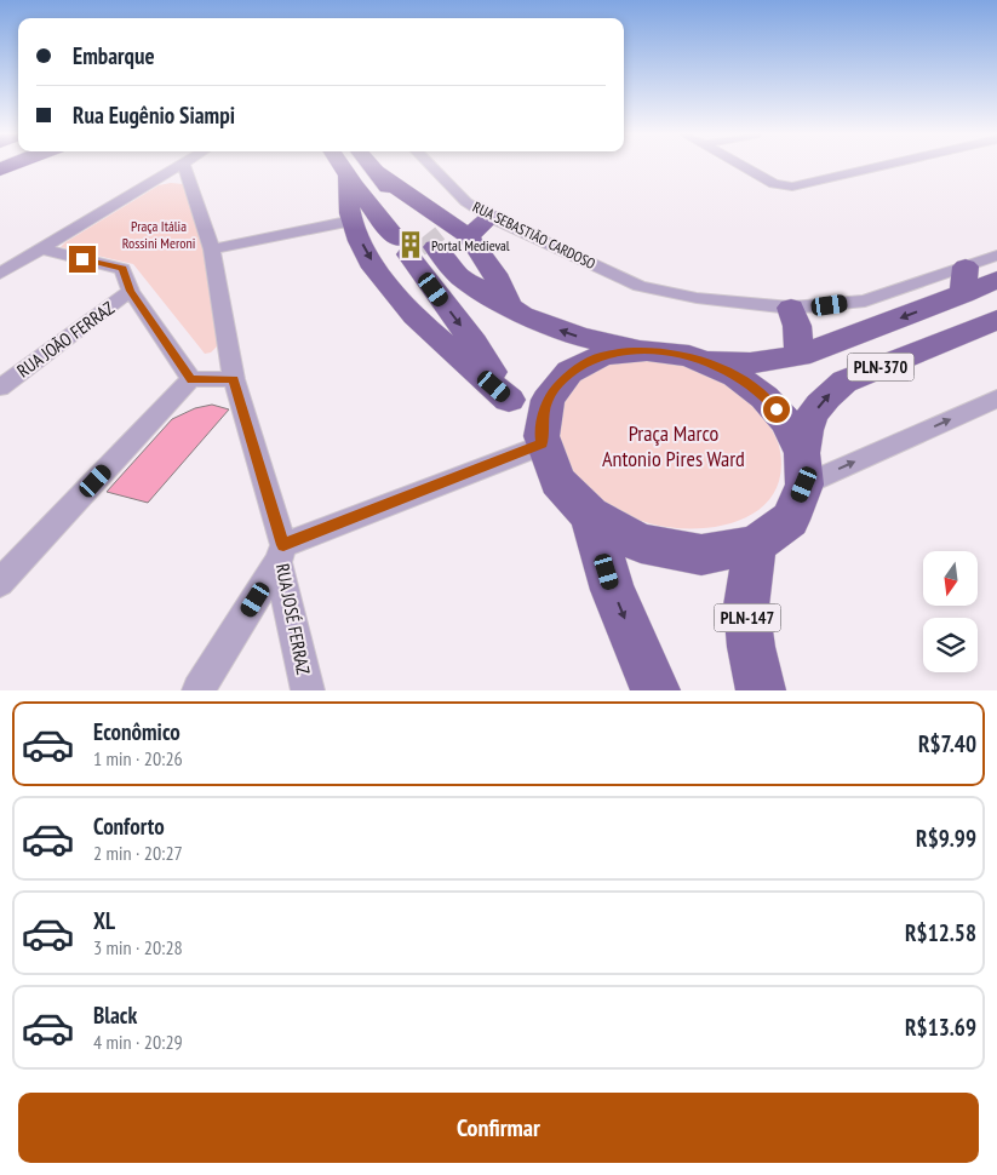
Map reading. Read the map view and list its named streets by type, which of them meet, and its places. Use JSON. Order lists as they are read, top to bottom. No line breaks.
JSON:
{"streets":{"main road":["PLN-370","PLN-147"],"street":["RUA SEBASTIÃO CARDOSO","RUA JOÃO FERRAZ","RUA JOSÉ FERRAZ"]},"crossings":[["RUA SEBASTIÃO CARDOSO","PLN-370"],["PLN-370","PLN-147"]],"parks":["Praça Itália Rossini Meroni","Praça Marco Antonio Pires Ward"],"places":{"building":["Portal Medieval"]},"north":"bottom","page":{"banner":["Embarque","Rua Eugênio Siampi"],"list":[{"name":"Econômico","note":"1 min · 20:26","value":"R$7.40"},{"name":"Conforto","note":"2 min · 20:27","value":"R$9.99"},{"name":"XL","note":"3 min · 20:28","value":"R$12.58"},{"name":"Black","note":"4 min · 20:29","value":"R$13.69"}],"buttons":"Confirmar"}}
